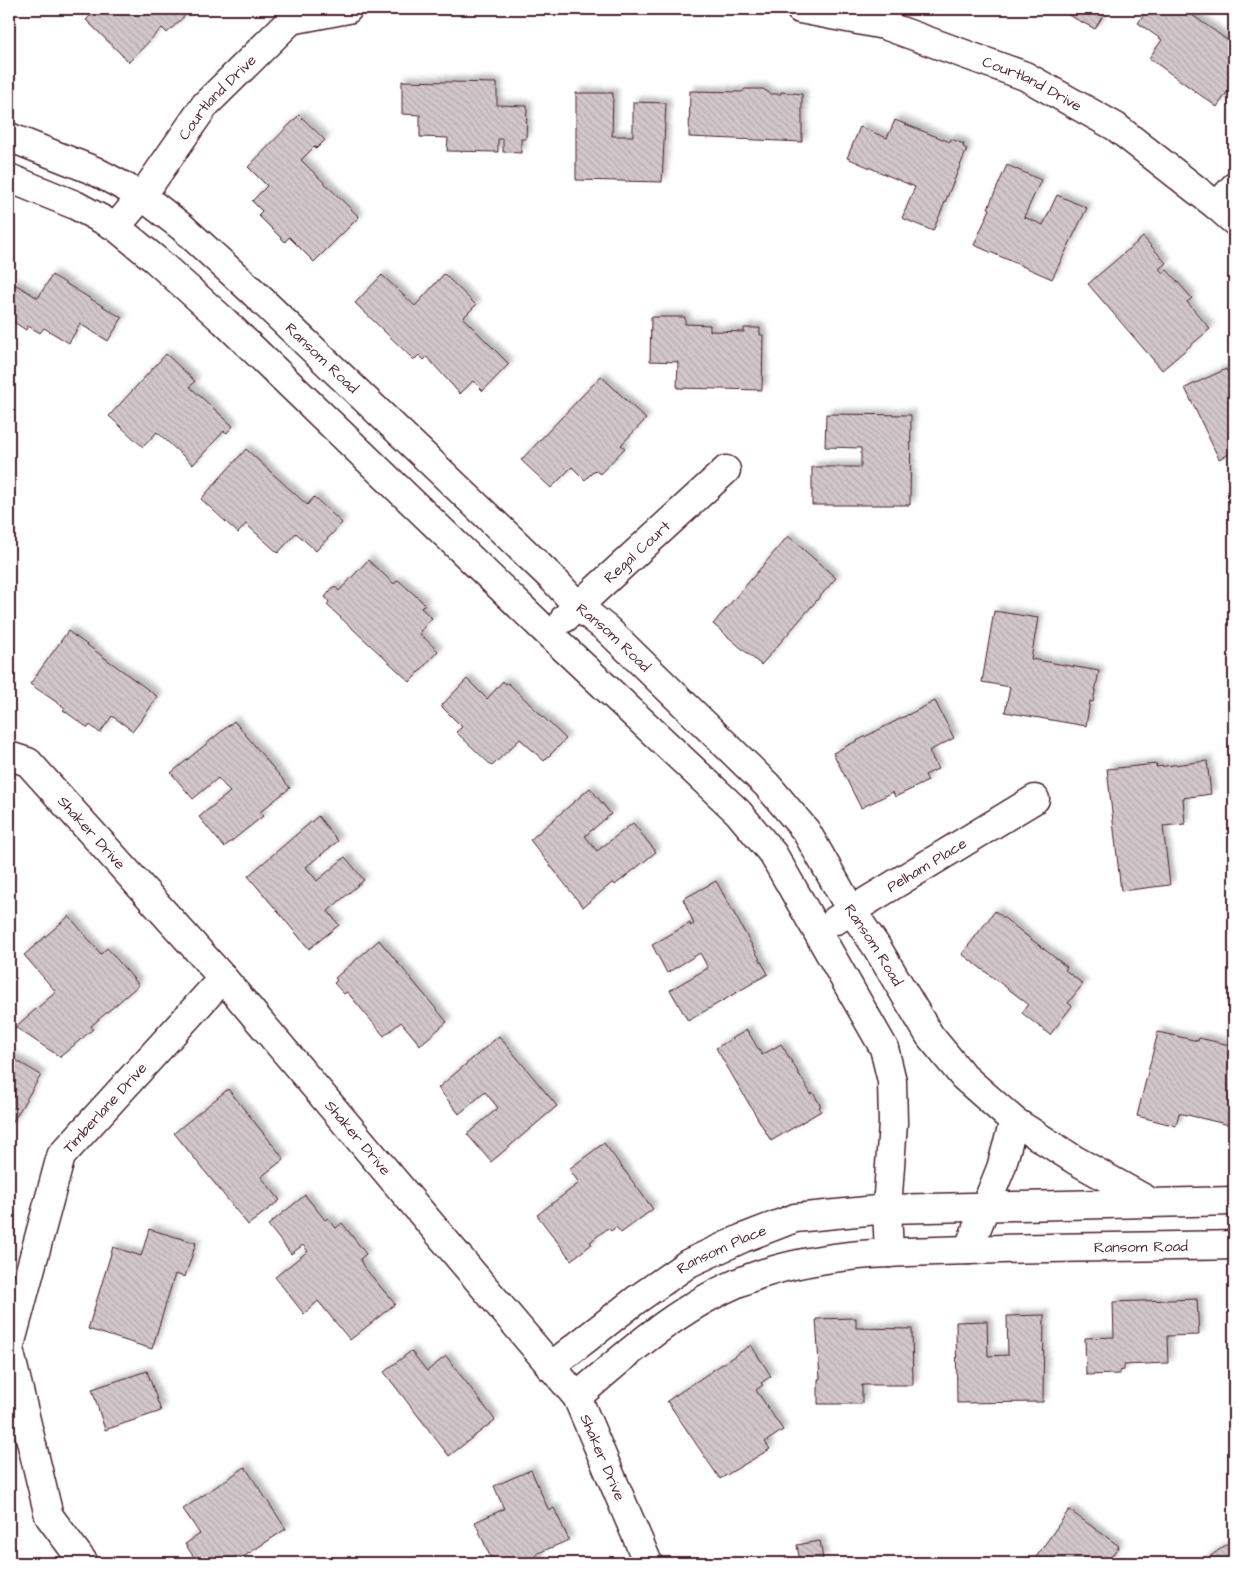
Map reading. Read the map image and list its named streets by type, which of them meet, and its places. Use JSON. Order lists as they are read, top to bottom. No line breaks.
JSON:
{"streets":{"street":["Courtland Drive","Ransom Road","Regal Court","Shaker Drive","Pelham Place","Timberlane Drive","Ransom Place"]},"crossings":[["Courtland Drive","Ransom Road"],["Ransom Road","Regal Court"],["Ransom Road","Pelham Place"],["Shaker Drive","Timberlane Drive"],["Shaker Drive","Ransom Place"]]}
